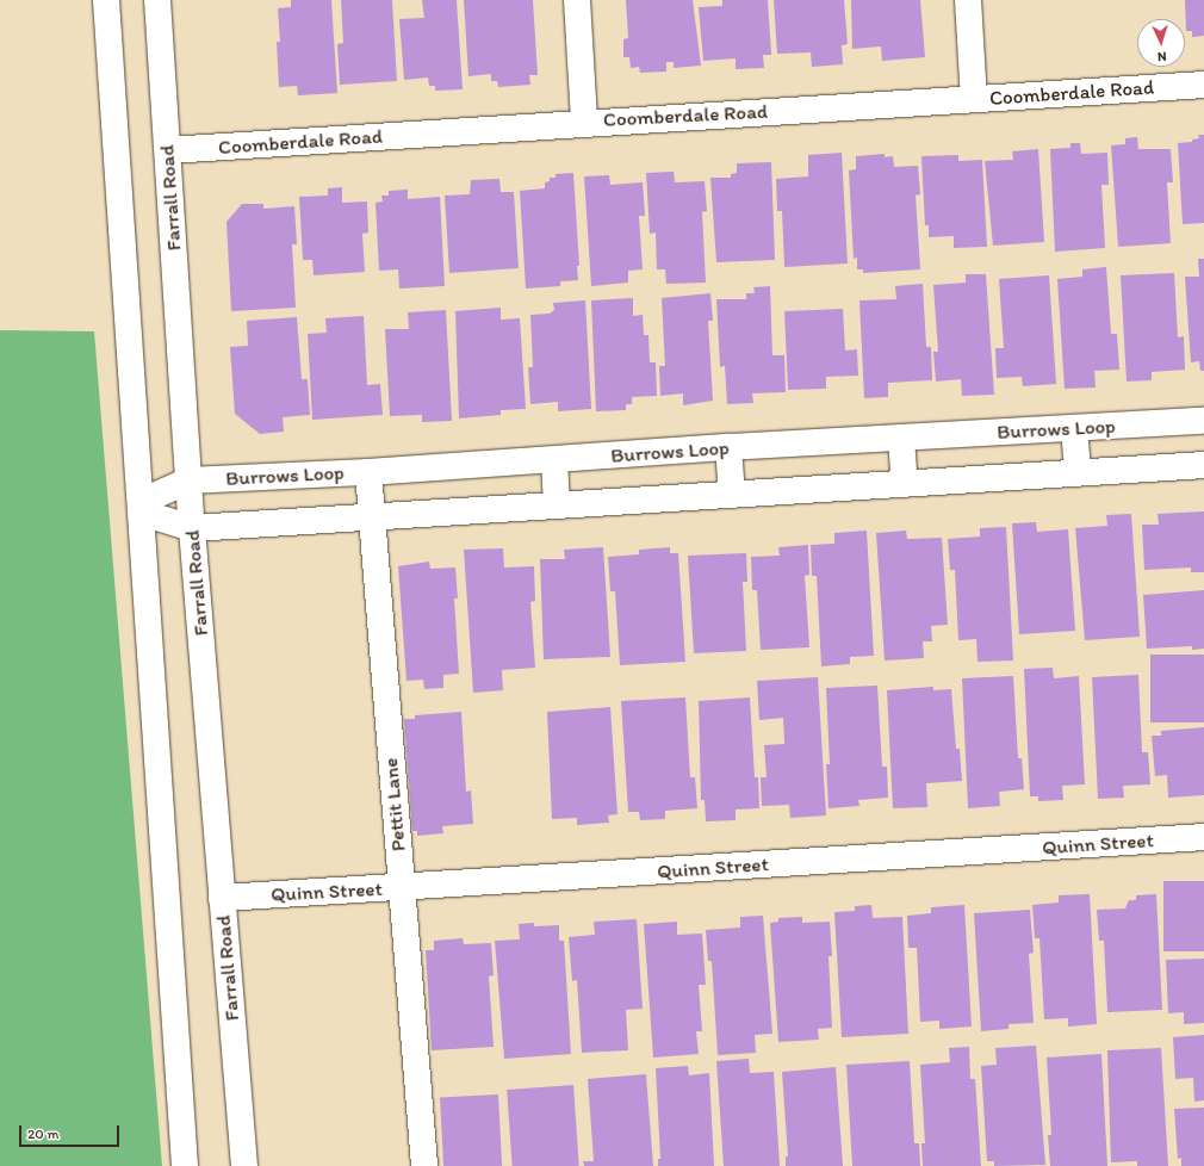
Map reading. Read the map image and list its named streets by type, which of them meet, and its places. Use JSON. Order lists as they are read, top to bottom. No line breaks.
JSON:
{"streets":{"street":["Coomberdale Road","Farrall Road","Burrows Loop","Pettit Lane","Quinn Street"]},"crossings":[["Coomberdale Road","Farrall Road"],["Farrall Road","Burrows Loop"],["Farrall Road","Quinn Street"],["Burrows Loop","Pettit Lane"],["Pettit Lane","Quinn Street"]],"scale_bar":"20 m","north":"bottom"}
